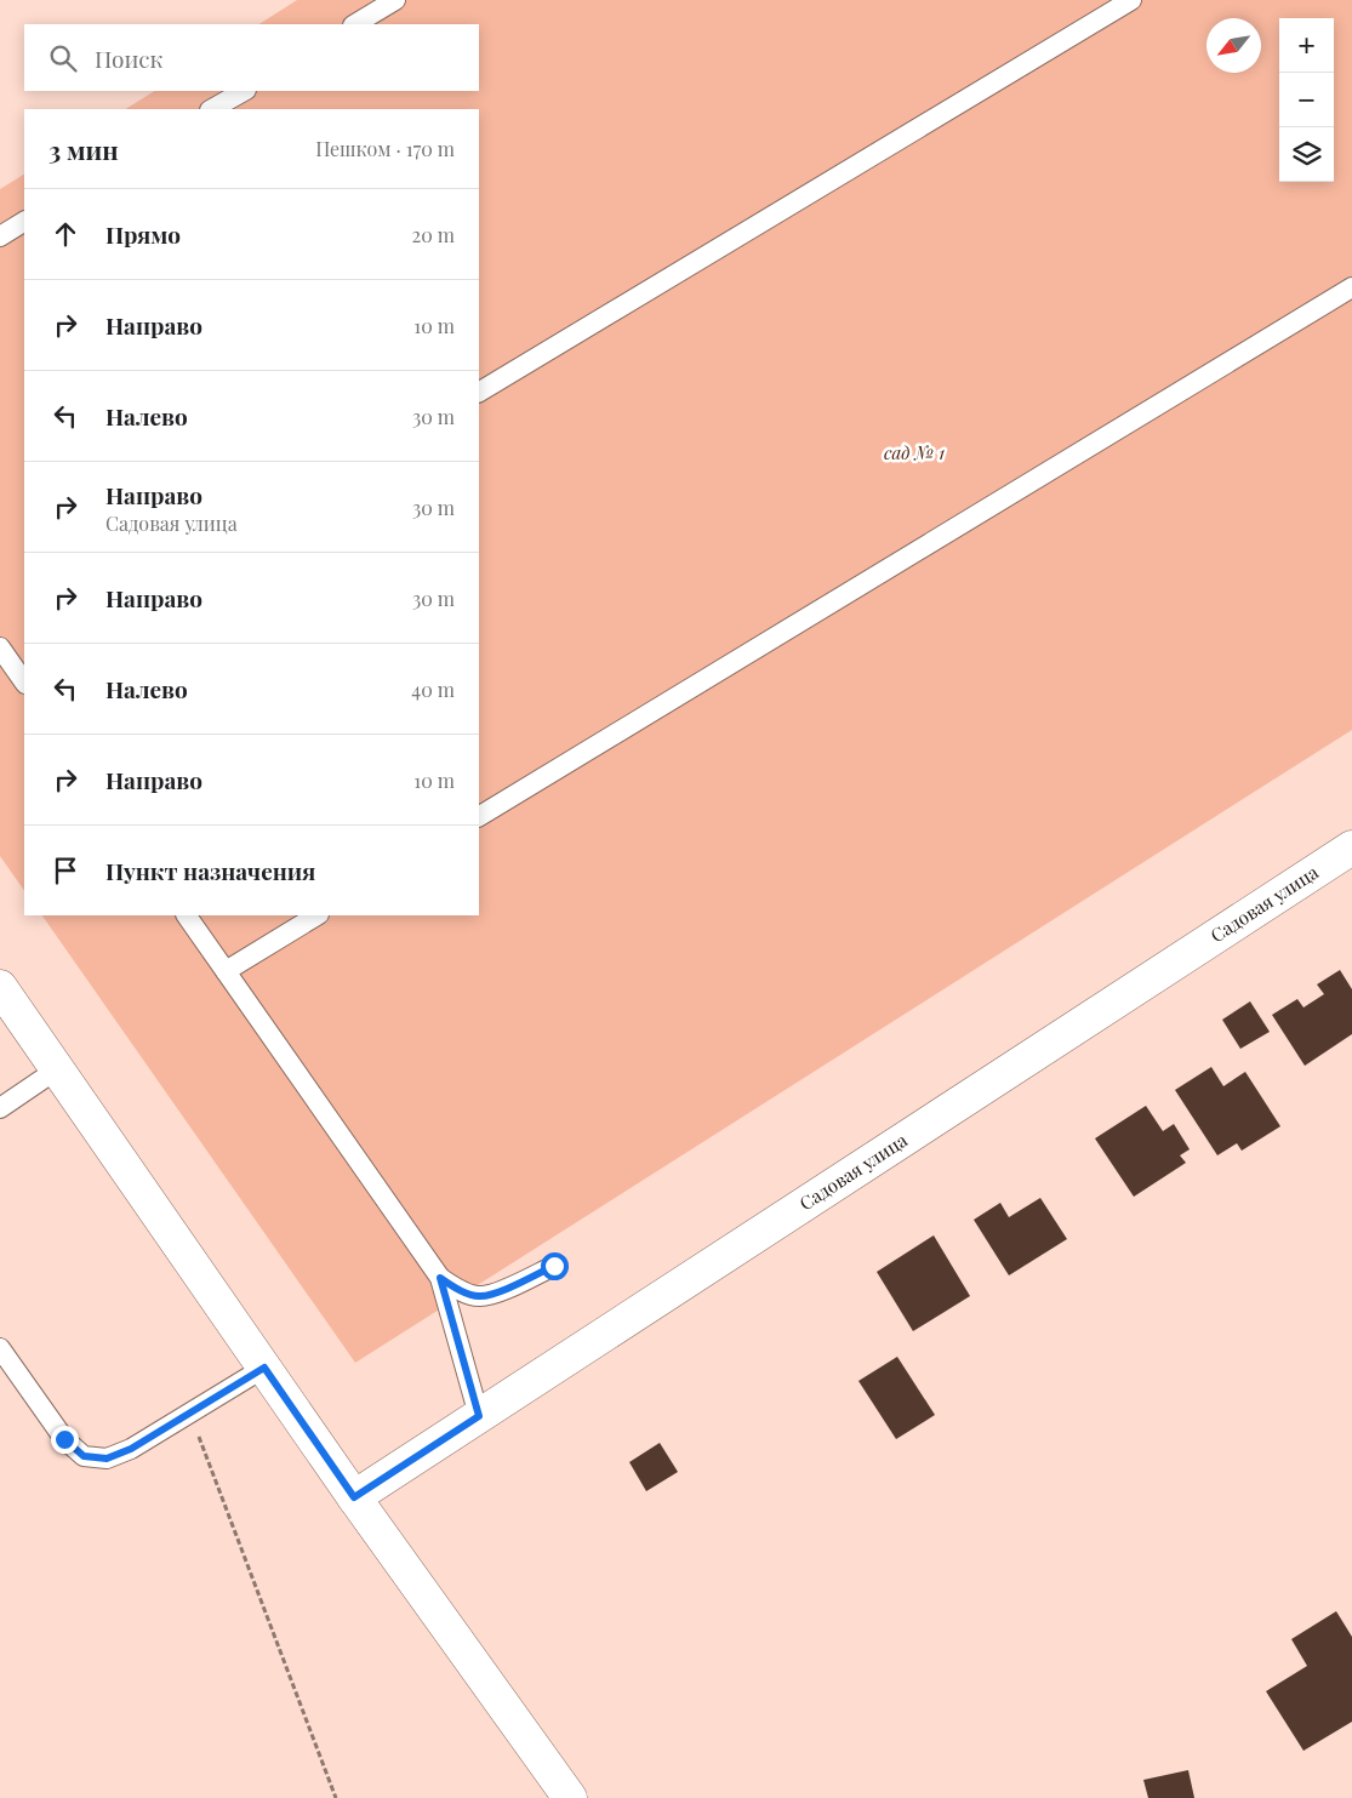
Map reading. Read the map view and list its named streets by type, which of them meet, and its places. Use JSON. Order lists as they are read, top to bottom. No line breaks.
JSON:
{"streets":{"street":["Садовая улица"]},"parks":["сад № 1"],"north":"bottom left","page":{"map_buttons":["+","−"],"search":"Поиск","heading":["3 мин","Пешком · 170 m"],"list":[["Прямо","20 m"],["Направо","10 m"],["Налево","30 m"],["Направо","Садовая улица","30 m"],["Направо","30 m"],["Налево","40 m"],["Направо","10 m"],"Пункт назначения"]}}
